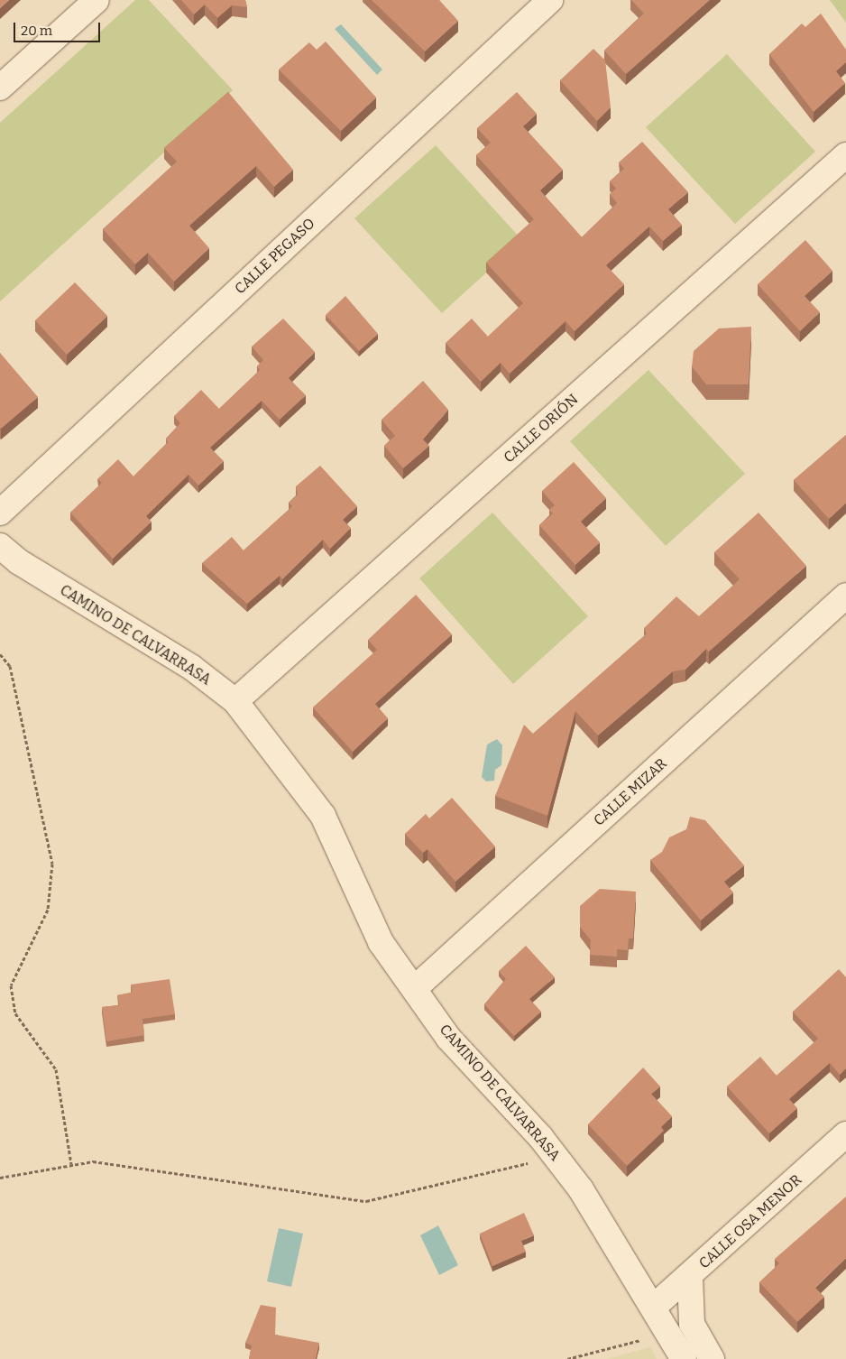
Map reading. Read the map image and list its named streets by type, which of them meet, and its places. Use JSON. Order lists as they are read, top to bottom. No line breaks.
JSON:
{"streets":{"street":["CALLE PEGASO","CALLE ORIÓN","CAMINO DE CALVARRASA","CALLE MIZAR","CALLE OSA MENOR"]},"crossings":[["CALLE ORIÓN","CAMINO DE CALVARRASA"],["CAMINO DE CALVARRASA","CALLE MIZAR"],["CAMINO DE CALVARRASA","CALLE OSA MENOR"]],"scale_bar":"20 m"}
